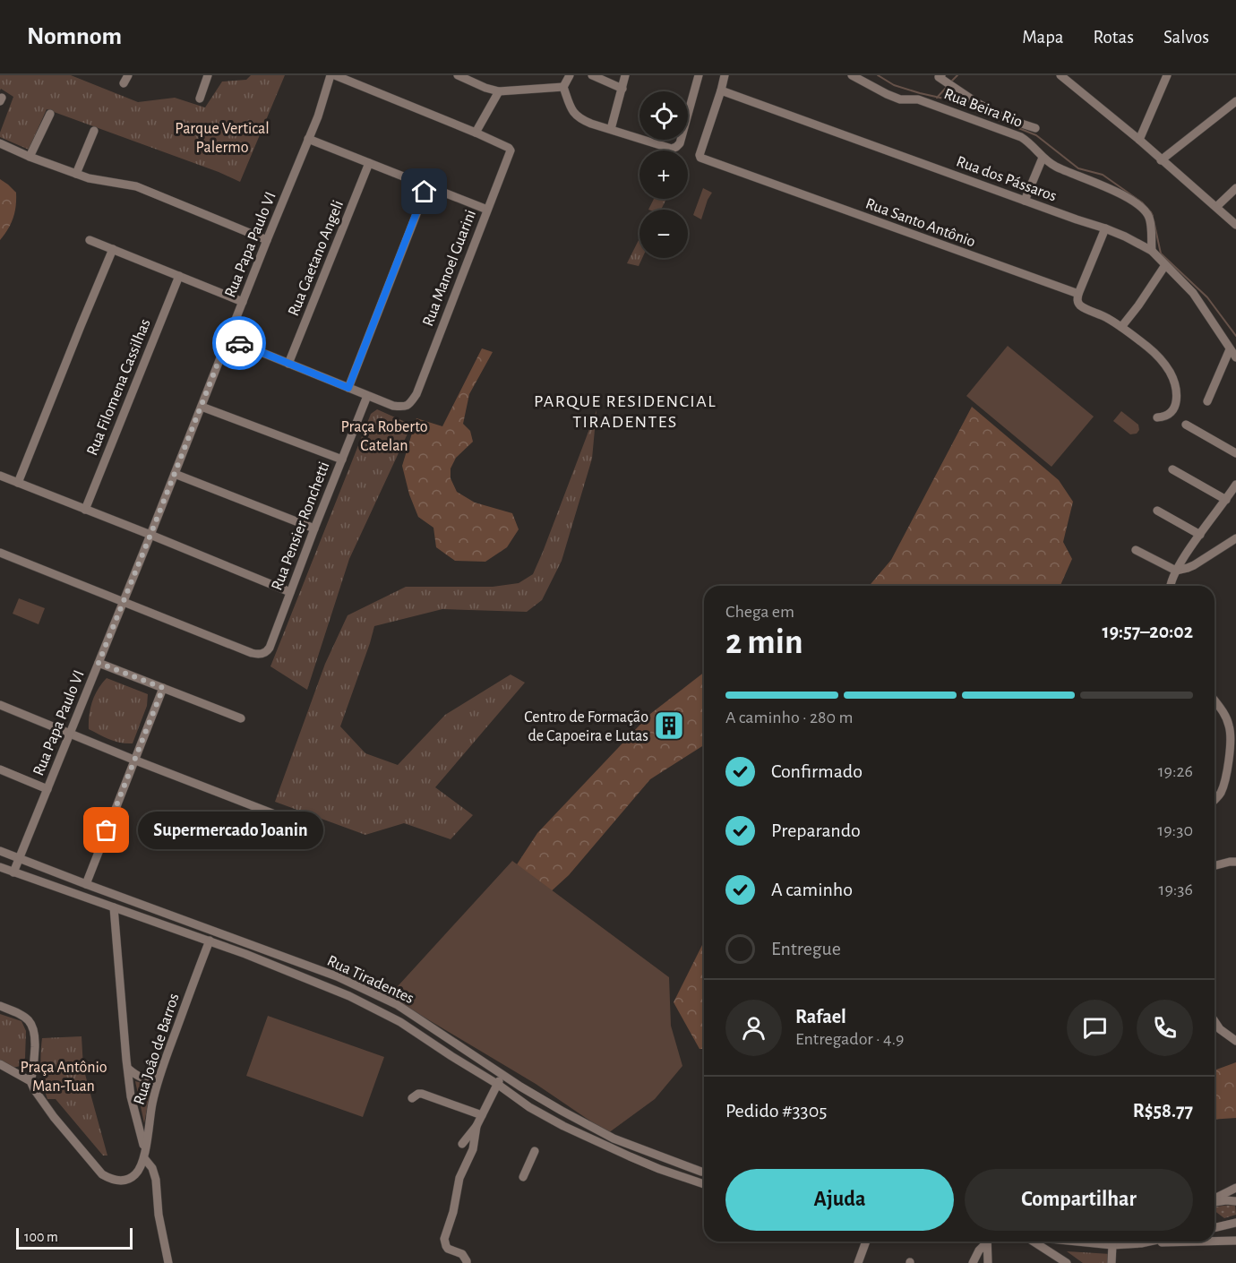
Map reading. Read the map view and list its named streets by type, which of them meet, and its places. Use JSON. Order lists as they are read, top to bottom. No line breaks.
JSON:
{"streets":{"street":["Rua Beira Rio","Rua dos Pássaros","Rua Santo Antônio","Rua Papa Paulo VI","Rua Gaetano Angeli","Rua Manoel Guarini","Rua Filomena Cassilhas","Rua Pensier Ronchetti","Rua Tiradentes","Rua Joâo de Barros"]},"crossings":[["Rua Beira Rio","Rua dos Pássaros"],["Rua dos Pássaros","Rua Santo Antônio"],["Rua Papa Paulo VI","Rua Pensier Ronchetti"],["Rua Papa Paulo VI","Rua Tiradentes"],["Rua Manoel Guarini","Rua Pensier Ronchetti"],["Rua Tiradentes","Rua Joâo de Barros"]],"districts":["PARQUE RESIDENCIAL TIRADENTES"],"parks":["Parque Vertical Palermo","Praça Roberto Catelan","Praça Antônio Man-Tuan"],"places":{"building":["Centro de Formação de Capoeira e Lutas"],"other":["Supermercado Joanin"]},"scale_bar":"100 m","page":{"header":"Nomnom","nav":["Mapa","Rotas","Salvos"],"map_buttons":["+","−"],"heading":["2 min","Chega em","19:57–20:02"],"panel":["Rafael","Entregador · 4.9","Pedido #3305","R$58.77"],"bar":"A caminho · 280 m","list":[["Confirmado","19:26"],["Preparando","19:30"],["A caminho","19:36"],"Entregue"],"bubble":"Supermercado Joanin","buttons":["Ajuda","Compartilhar"],"scale":"100 m"}}
